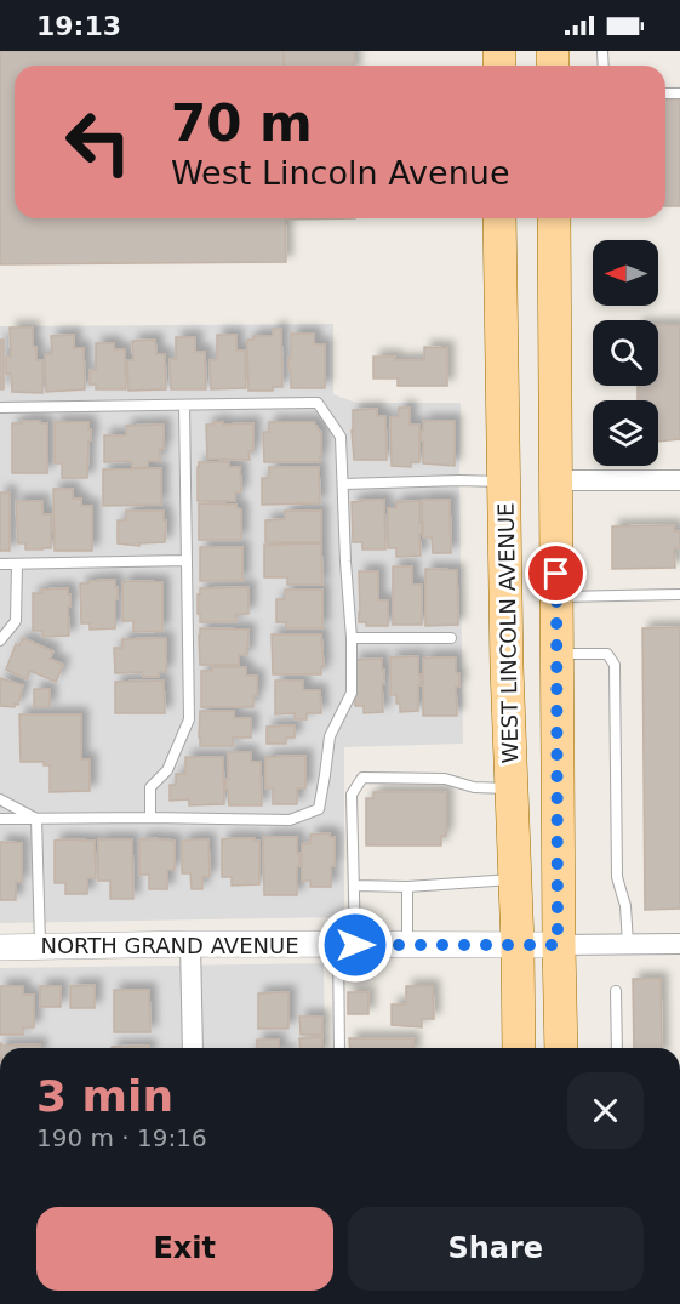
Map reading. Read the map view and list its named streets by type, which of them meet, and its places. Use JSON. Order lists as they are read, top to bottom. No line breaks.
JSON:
{"streets":{"main road":["WEST LINCOLN AVENUE"],"street":["NORTH GRAND AVENUE"]},"crossings":[["WEST LINCOLN AVENUE","NORTH GRAND AVENUE"]],"north":"left","page":{"status":"19:13","turn":["70 m","West Lincoln Avenue"],"heading":["3 min","190 m · 19:16"],"buttons":["Exit","Share"]}}
